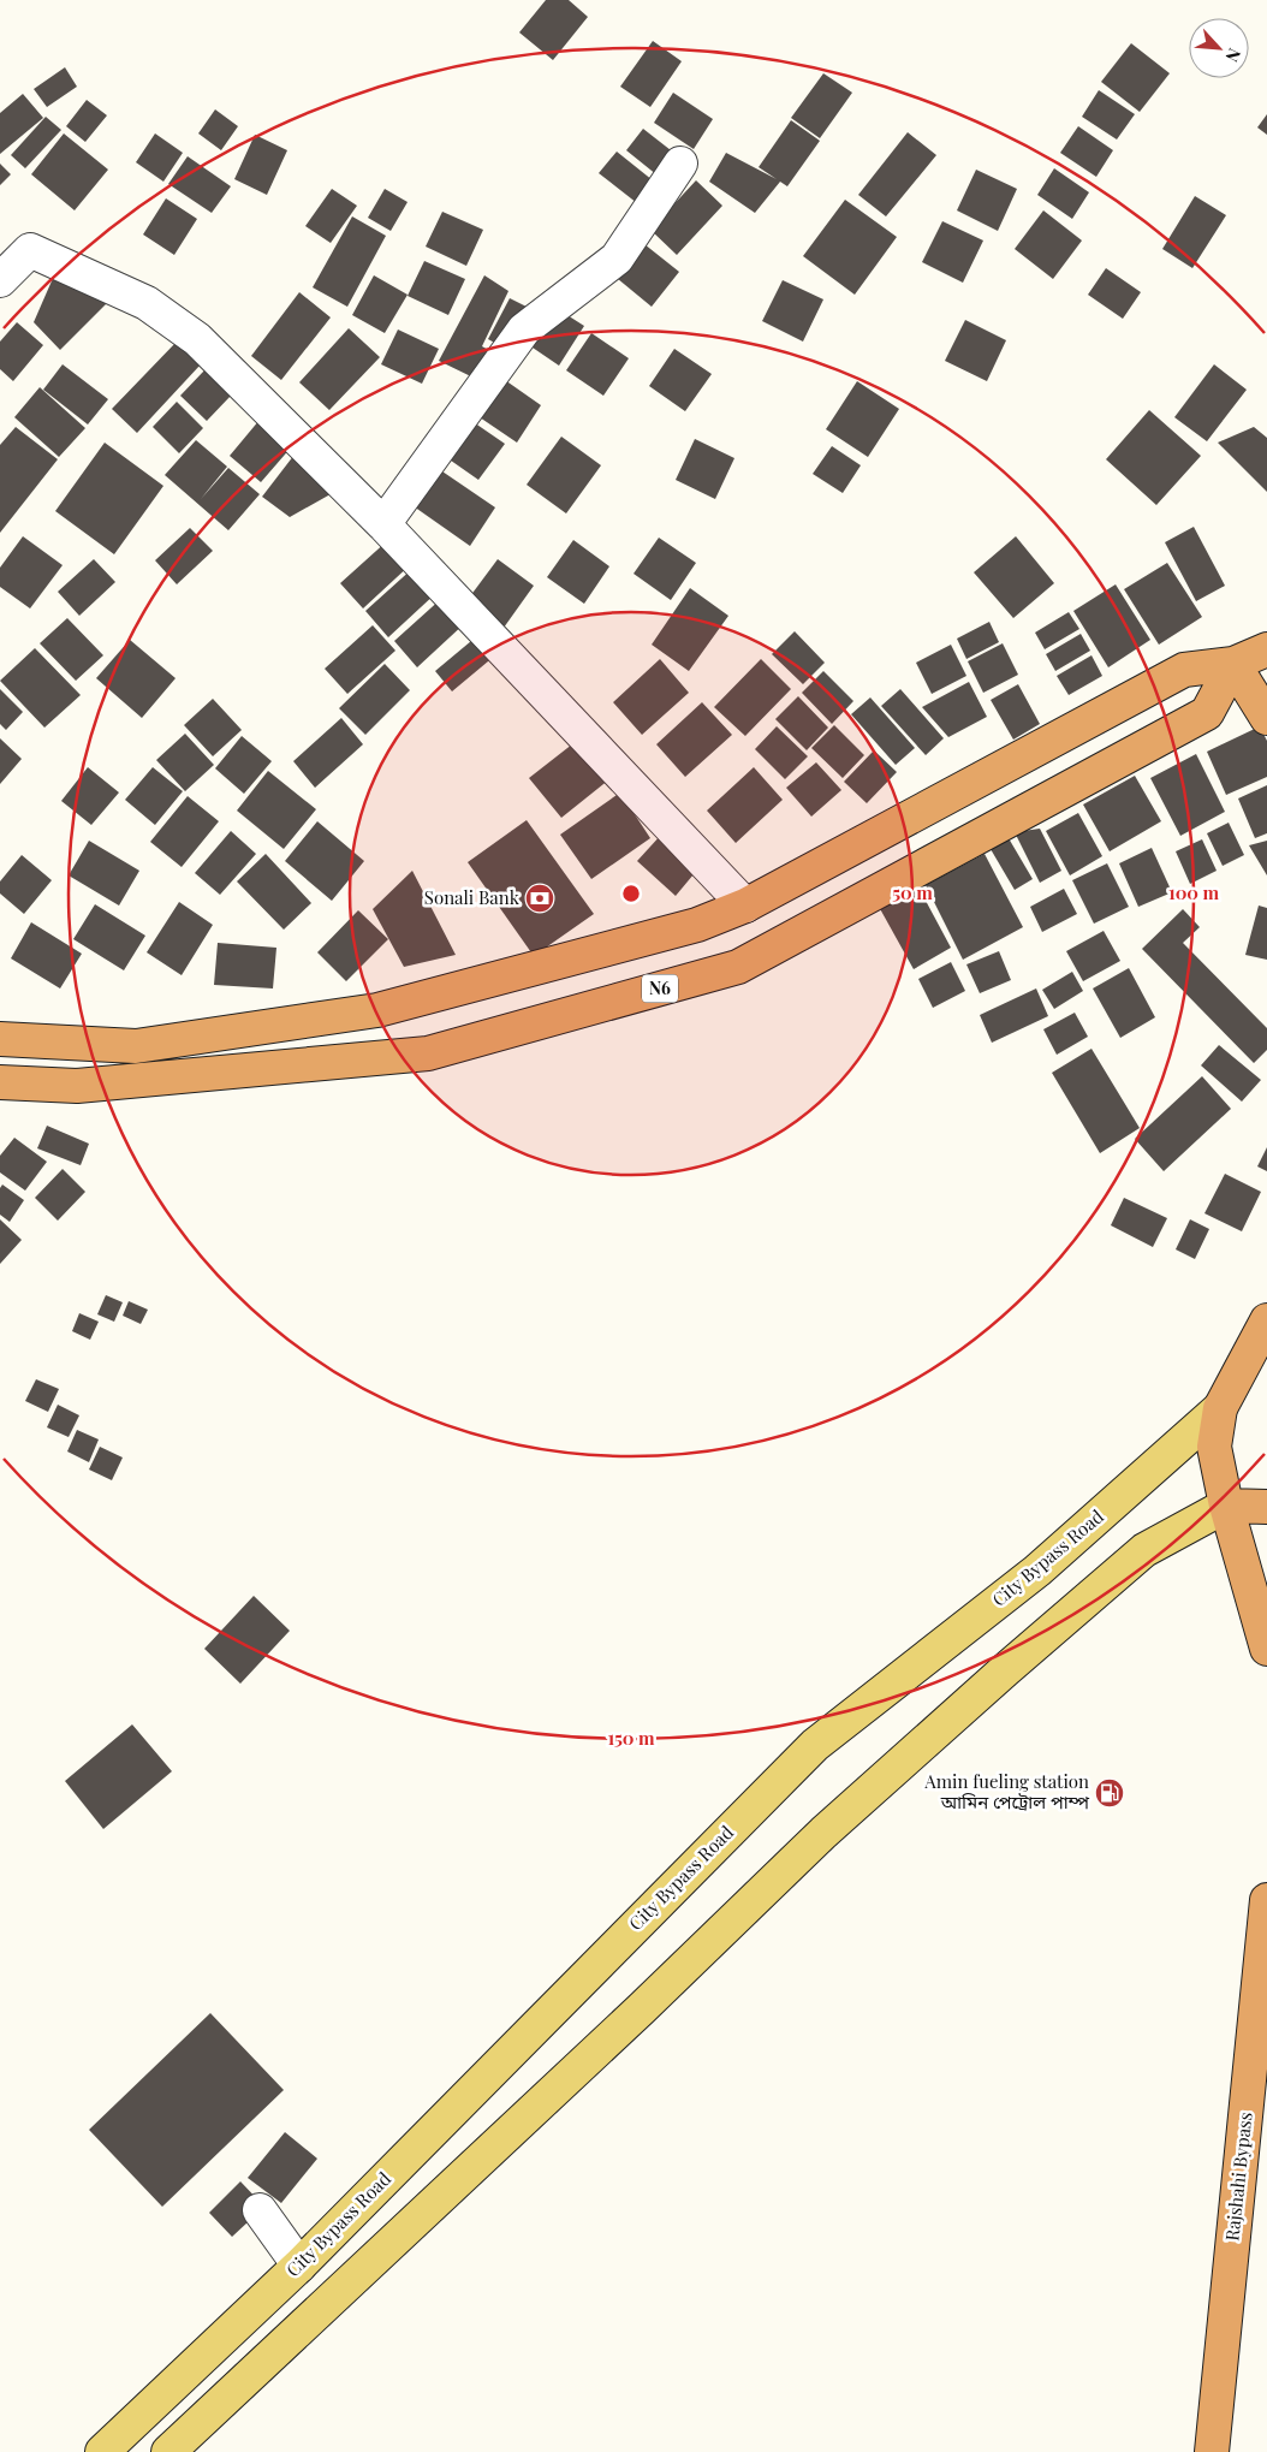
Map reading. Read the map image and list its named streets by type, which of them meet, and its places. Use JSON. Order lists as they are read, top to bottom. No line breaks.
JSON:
{"streets":{"highway":["N6","City Bypass Road","Rajshahi Bypass"]},"places":{"bank":["Sonali Bank"],"fuel station":["Amin fueling station আমিন পেট্রোল পাম্প"]},"north":"bottom right","rings":["50 m","100 m","150 m"]}
